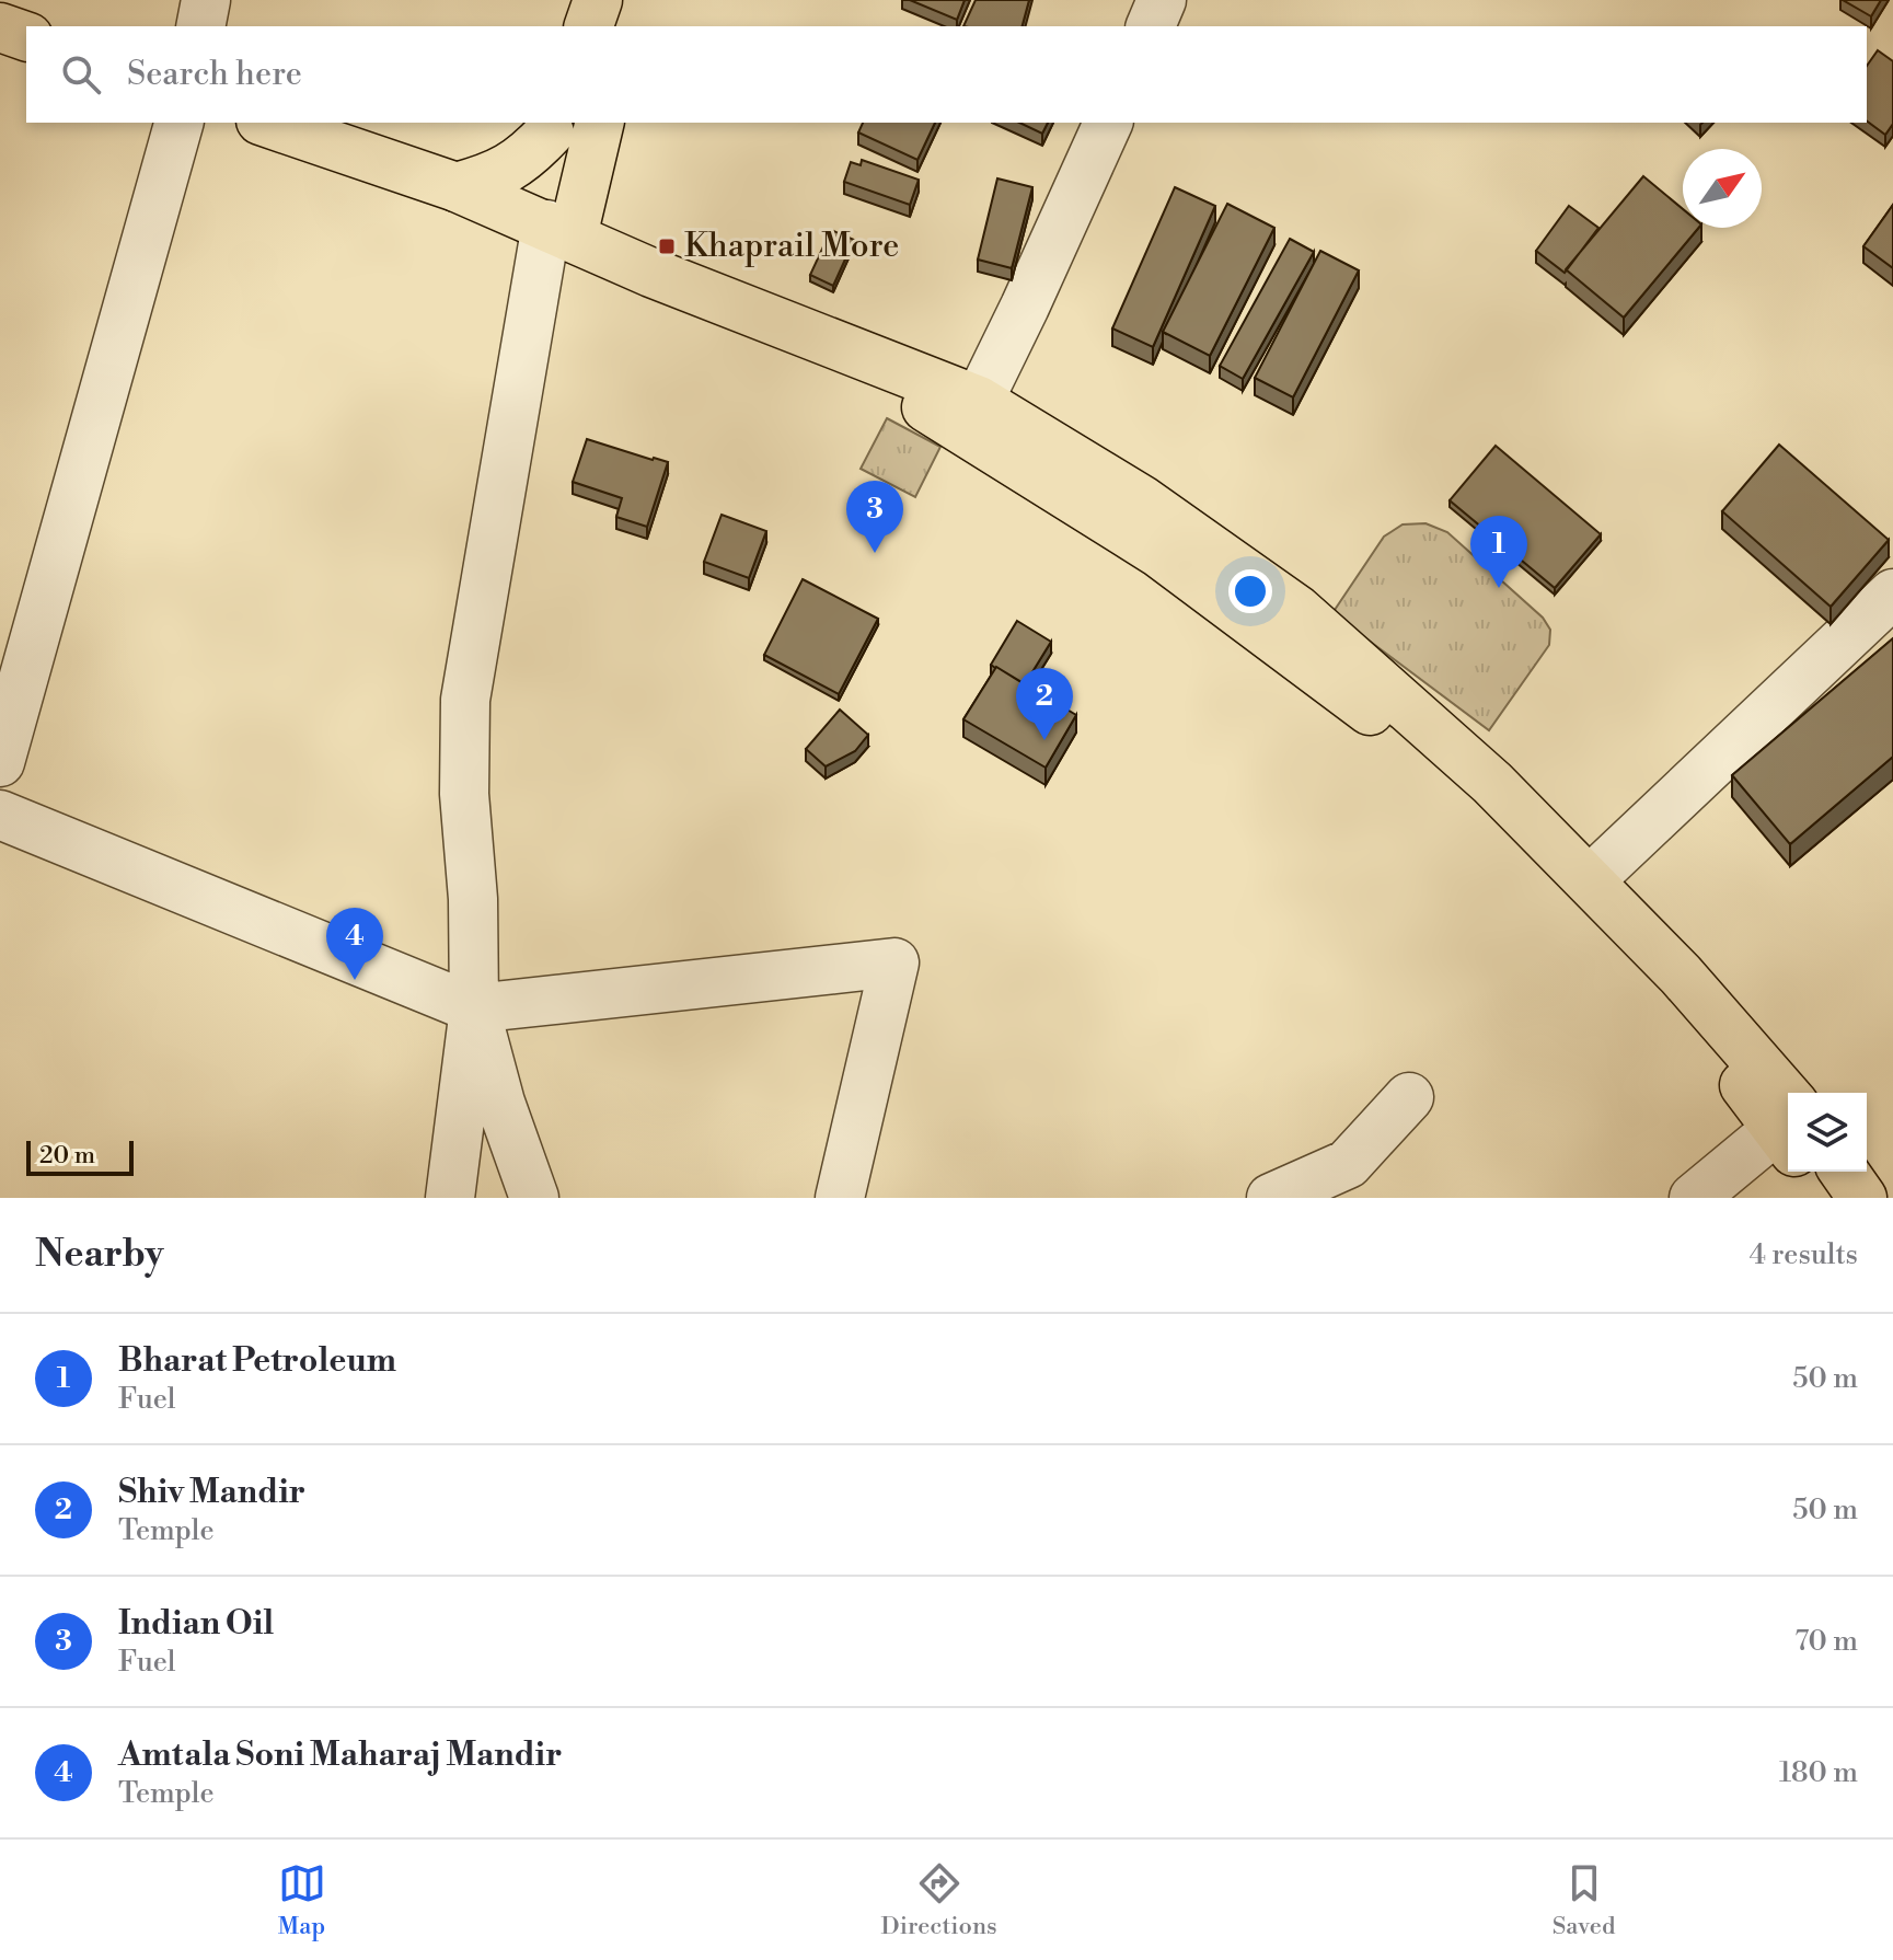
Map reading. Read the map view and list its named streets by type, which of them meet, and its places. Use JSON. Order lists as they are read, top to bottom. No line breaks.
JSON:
{"places":{"transit":["Khaprail More"]},"scale_bar":"20 m","north":"top right","page":{"search":"Search here","pins":["3","1","2","4"],"scale":"20 m","heading":["Nearby","4 results"],"list":[{"mark":"1","name":"Bharat Petroleum","note":"Fuel","value":"50 m"},{"mark":"2","name":"Shiv Mandir","note":"Temple","value":"50 m"},{"mark":"3","name":"Indian Oil","note":"Fuel","value":"70 m"},{"mark":"4","name":"Amtala Soni Maharaj Mandir","note":"Temple","value":"180 m"}],"nav":["Map","Directions","Saved"]}}
